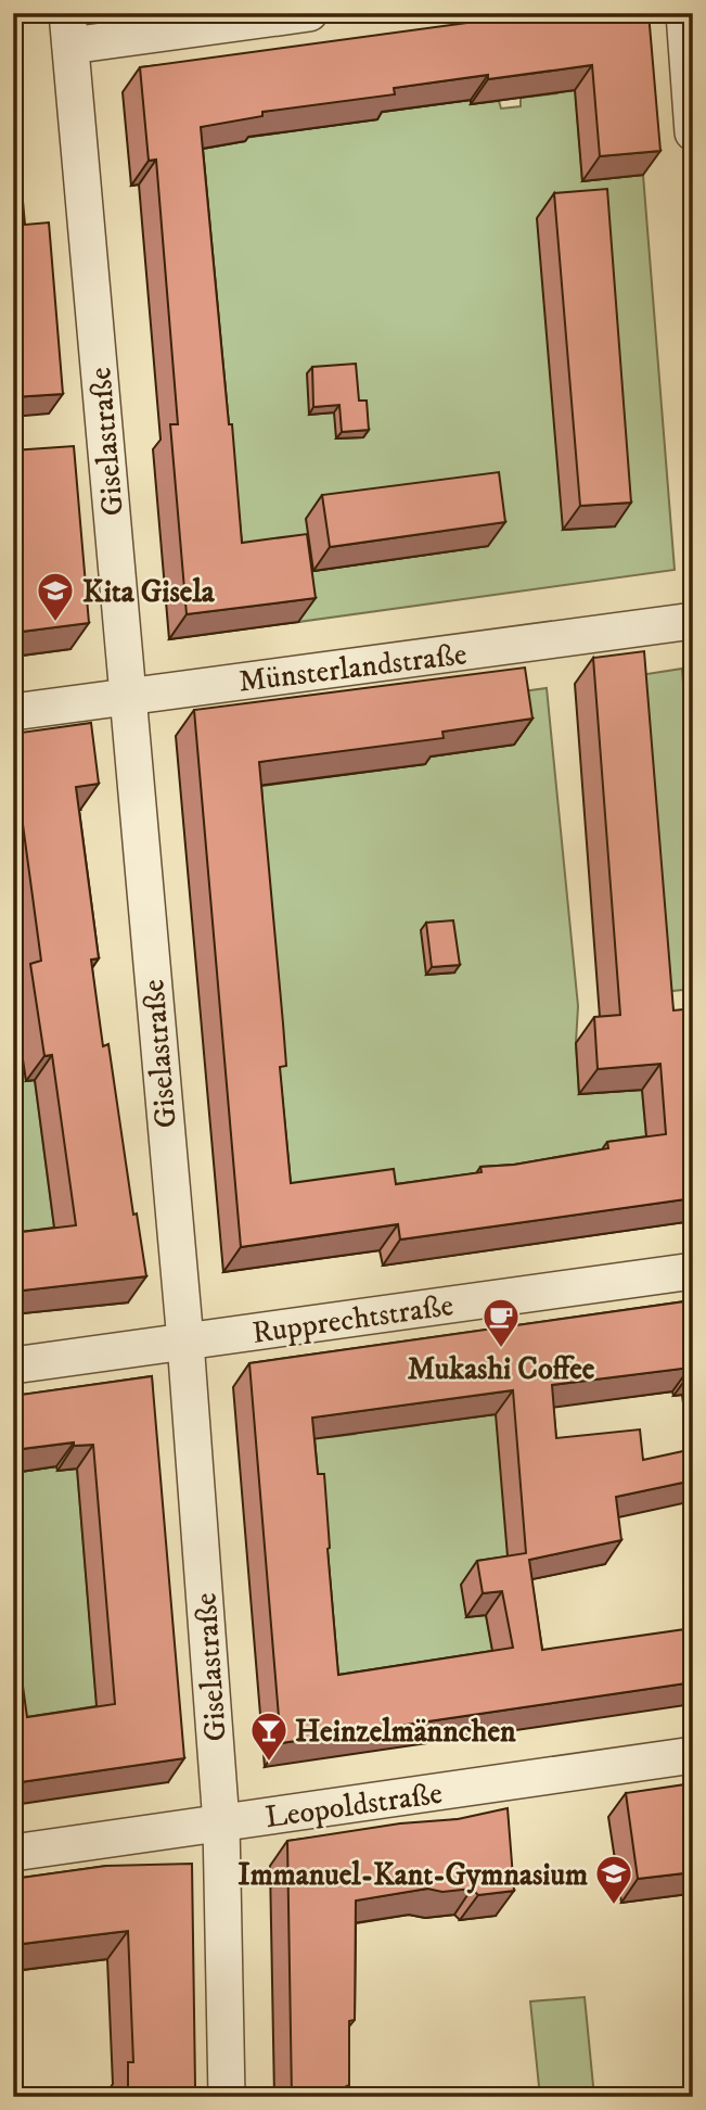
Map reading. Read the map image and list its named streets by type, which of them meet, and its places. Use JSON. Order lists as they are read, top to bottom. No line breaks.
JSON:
{"streets":{"street":["Giselastraße","Münsterlandstraße","Rupprechtstraße","Leopoldstraße"]},"crossings":[["Giselastraße","Münsterlandstraße"],["Giselastraße","Rupprechtstraße"],["Giselastraße","Leopoldstraße"]],"places":{"school or university":["Kita Gisela","Immanuel-Kant-Gymnasium"],"cafe":["Mukashi Coffee"],"bar":["Heinzelmännchen"]}}
